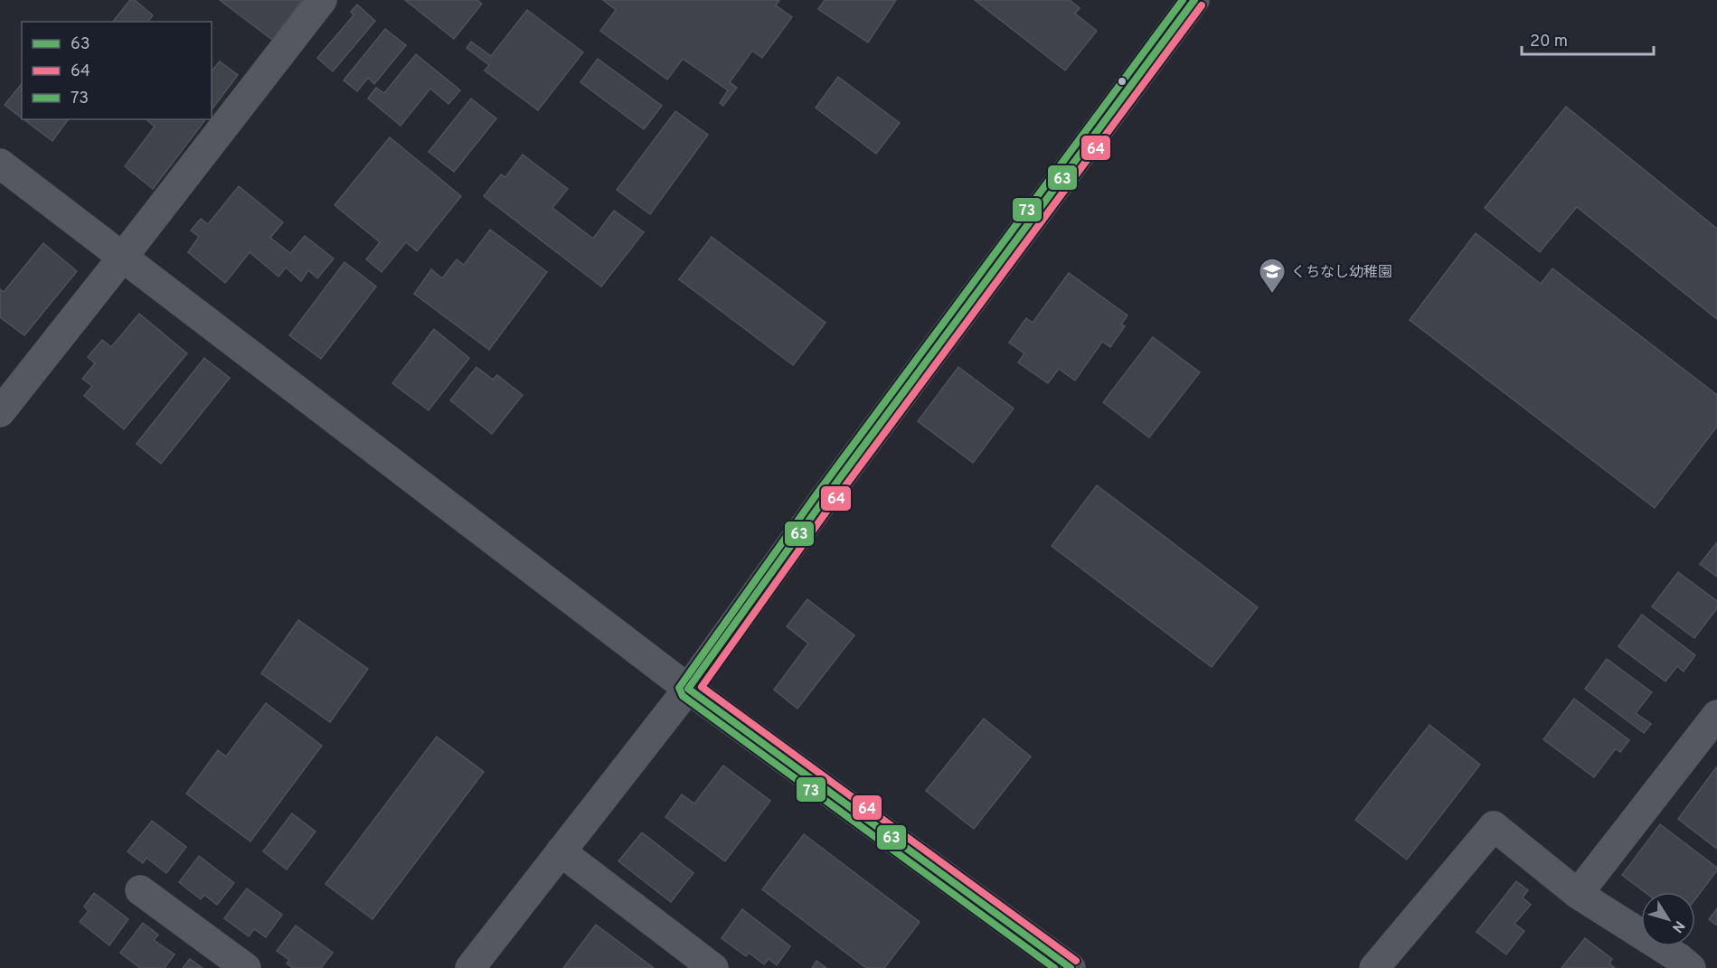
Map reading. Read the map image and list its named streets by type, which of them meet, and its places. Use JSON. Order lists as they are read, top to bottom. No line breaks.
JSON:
{"places":{"school or university":["くちなし幼稚園"]},"lines":["transit line 63","transit line 73","transit line 64"],"legend":["63","64","73"],"scale_bar":"20 m","north":"bottom right"}
